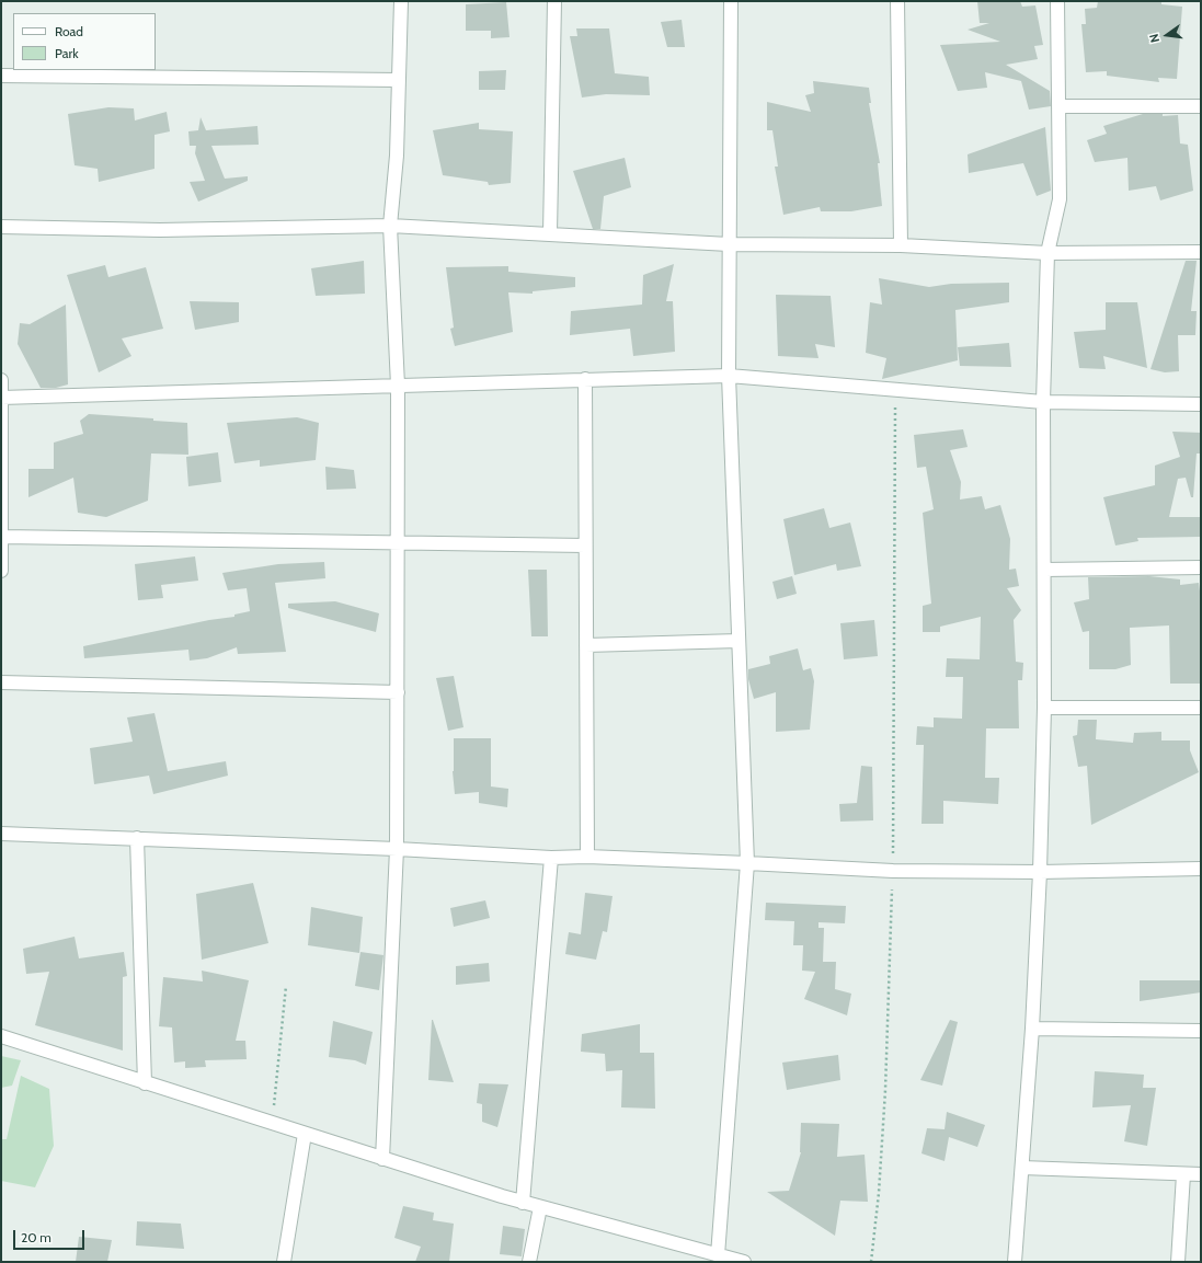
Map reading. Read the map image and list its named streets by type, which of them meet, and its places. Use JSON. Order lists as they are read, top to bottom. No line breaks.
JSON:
{"legend":["Road","Park"],"scale_bar":"20 m","north":"left"}
